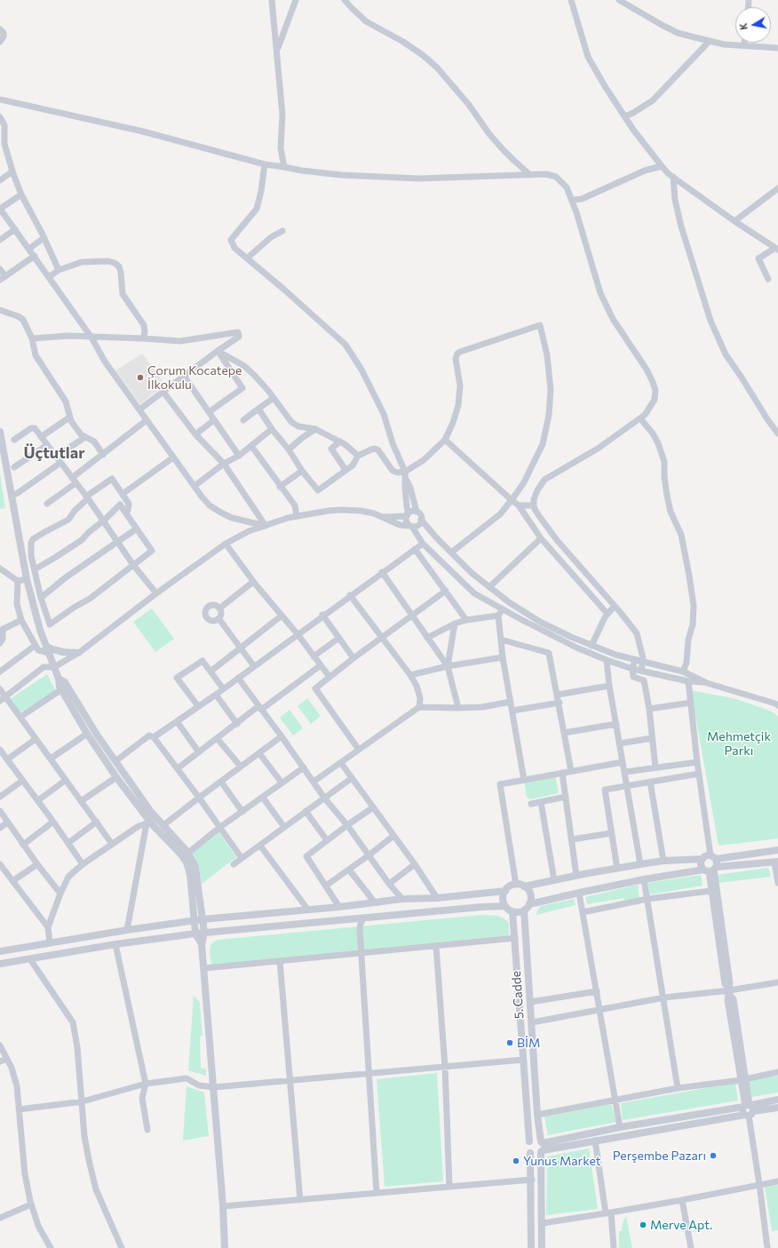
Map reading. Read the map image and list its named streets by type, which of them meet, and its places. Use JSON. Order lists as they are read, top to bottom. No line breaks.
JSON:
{"streets":{"street":["5. Cadde"]},"districts":["Üçtutlar"],"parks":["Mehmetçik Parkı"],"places":["Çorum Kocatepe İlkokulu","BİM","Perşembe Pazarı","Yunus Market","Merve Apt."],"north":"left"}
